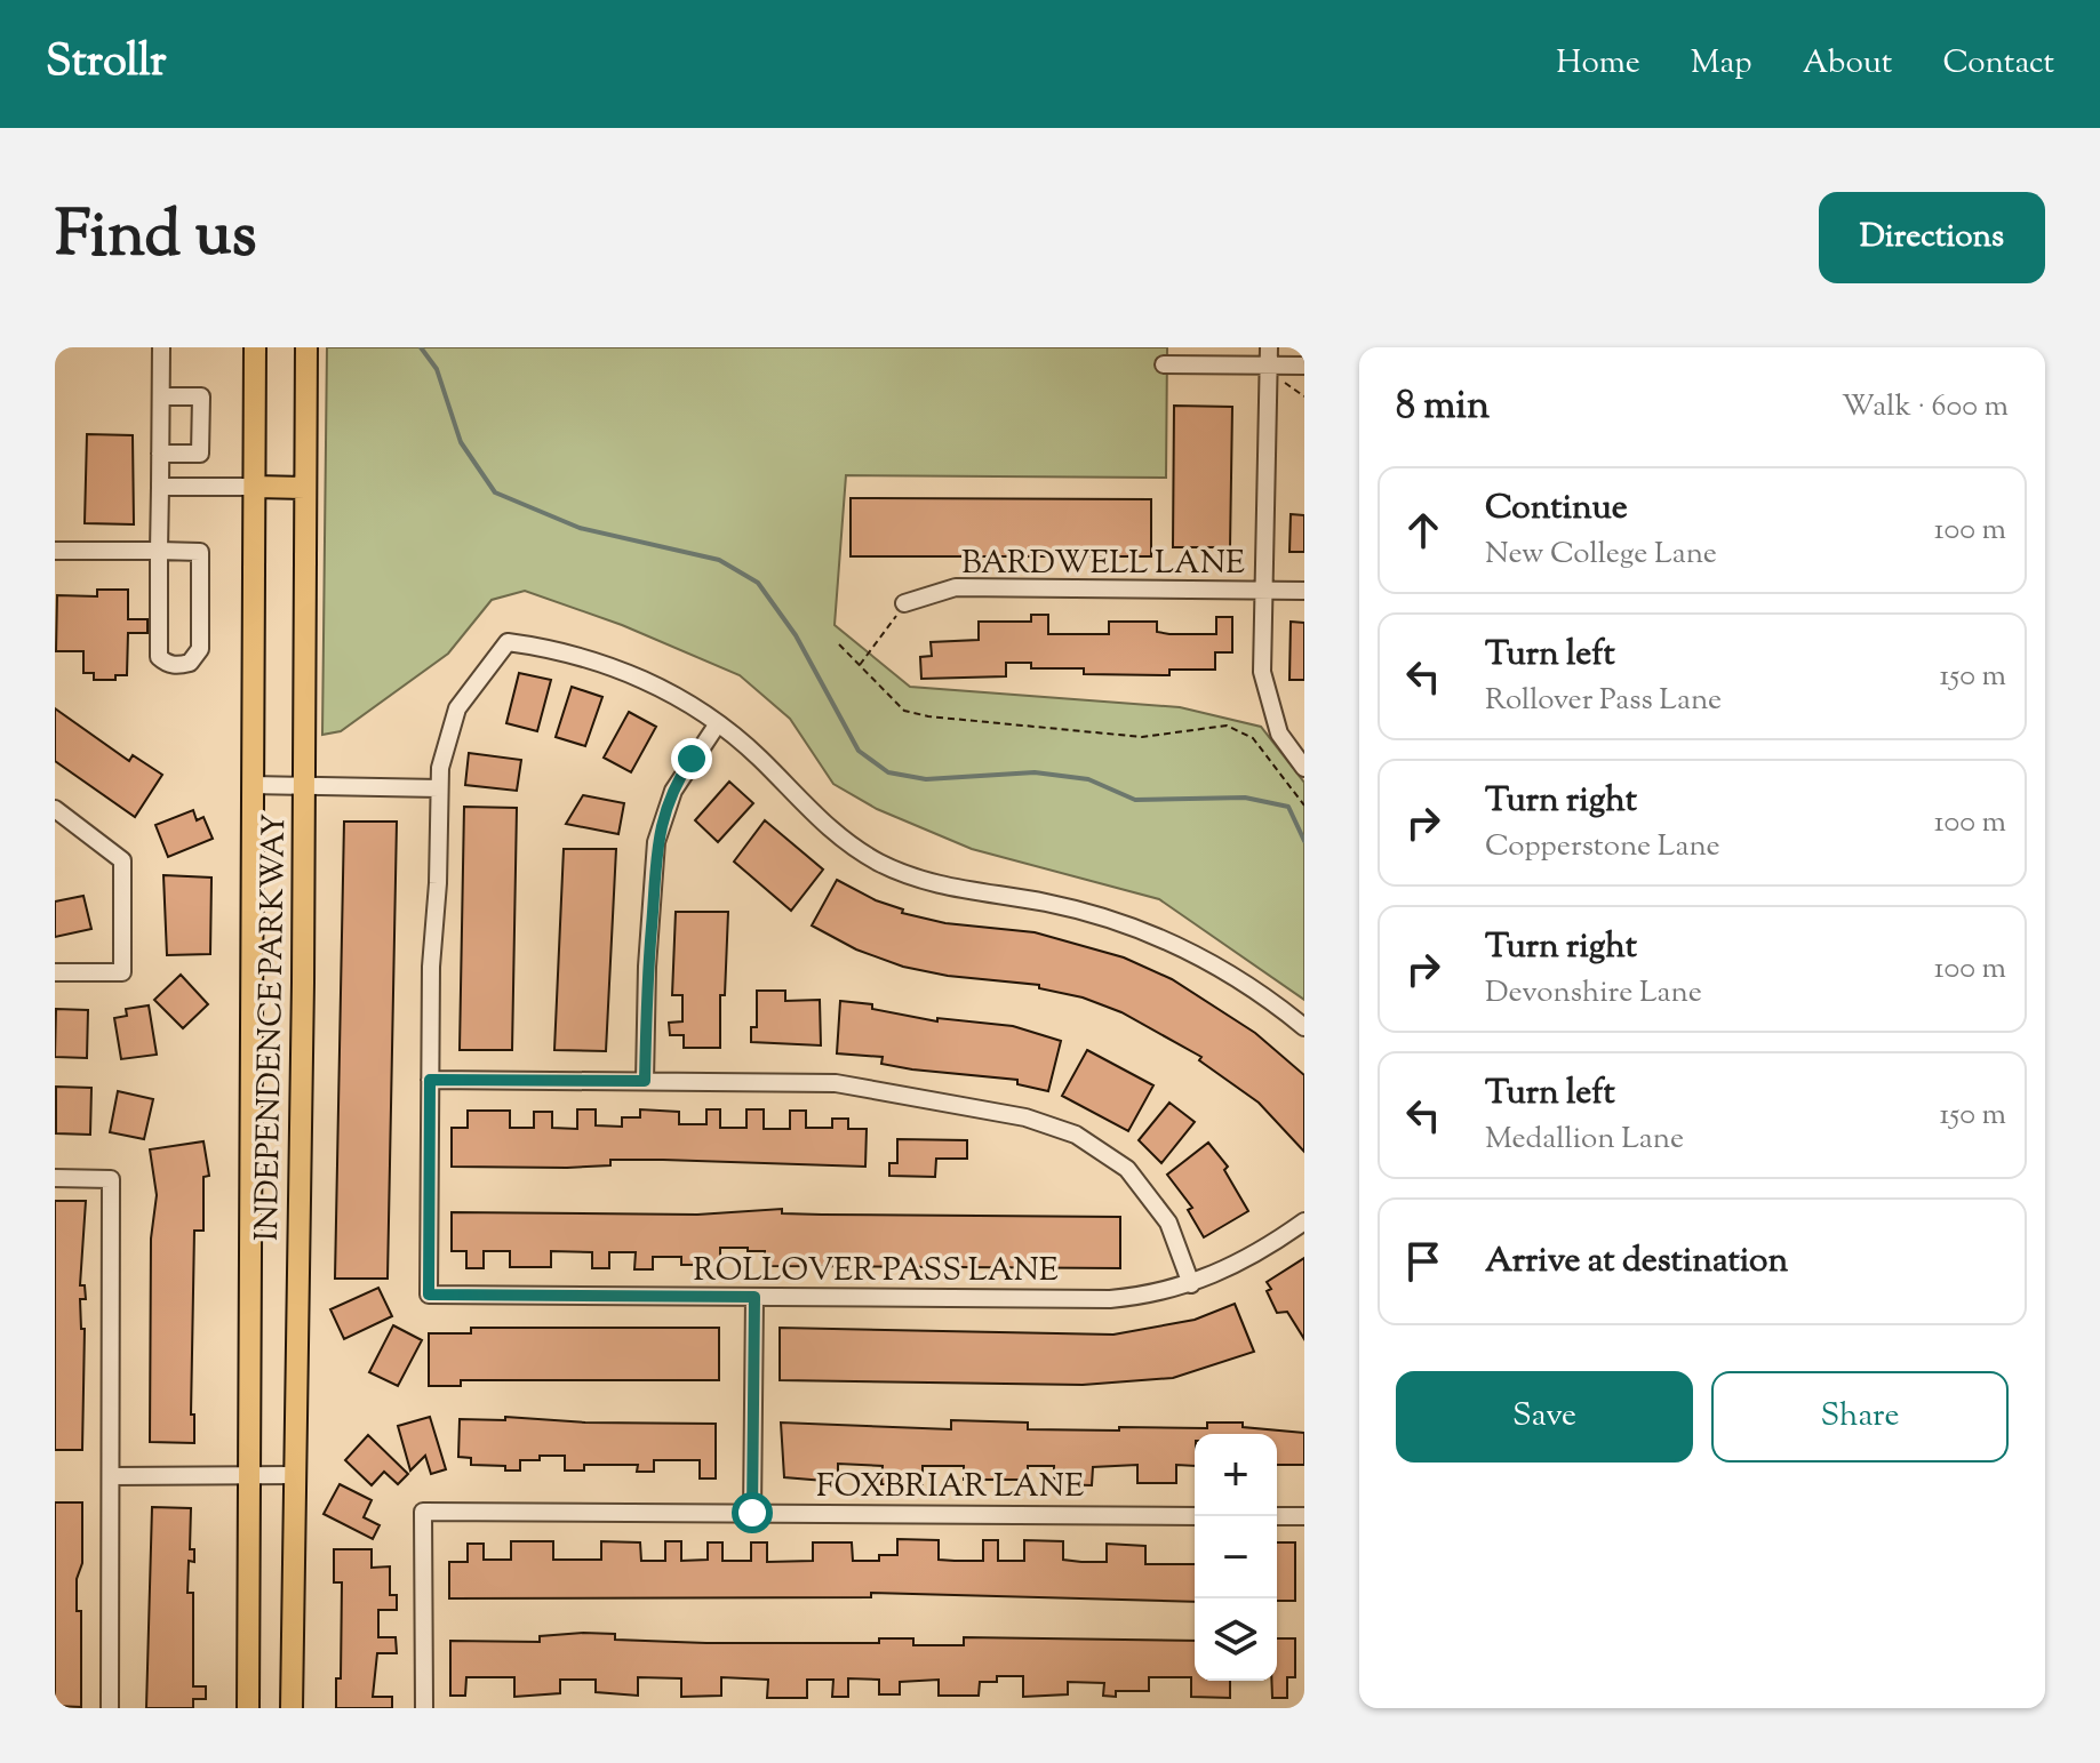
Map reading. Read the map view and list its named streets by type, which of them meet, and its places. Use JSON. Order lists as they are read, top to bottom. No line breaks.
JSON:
{"streets":{"main road":["INDEPENDENCE PARKWAY"],"street":["BARDWELL LANE","ROLLOVER PASS LANE","FOXBRIAR LANE"]},"page":{"header":"Strollr","nav":["Home","Map","About","Contact"],"title":"Find us","buttons":["Directions",["Save","Share"]],"heading":["8 min","Walk · 600 m"],"list":[["Continue","New College Lane","100 m"],["Turn left","Rollover Pass Lane","150 m"],["Turn right","Copperstone Lane","100 m"],["Turn right","Devonshire Lane","100 m"],["Turn left","Medallion Lane","150 m"],"Arrive at destination"],"map_buttons":["+","−"]}}
